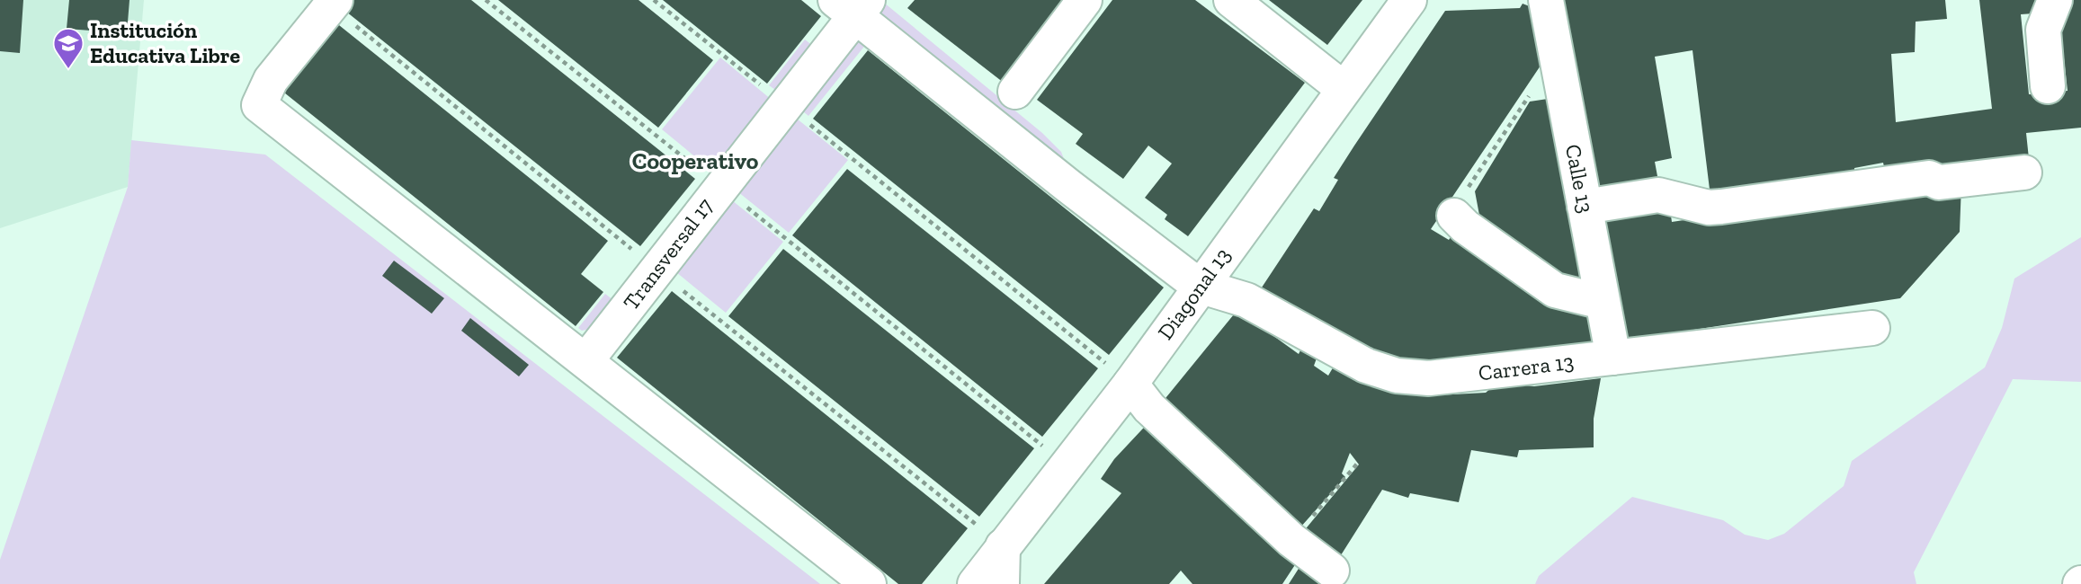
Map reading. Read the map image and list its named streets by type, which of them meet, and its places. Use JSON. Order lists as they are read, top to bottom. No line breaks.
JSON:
{"streets":{"street":["Calle 13","Transversal 17","Diagonal 13","Carrera 13"]},"crossings":[["Calle 13","Carrera 13"],["Diagonal 13","Carrera 13"]],"districts":["Cooperativo"],"places":{"school or university":["Institución Educativa Libre"]}}
